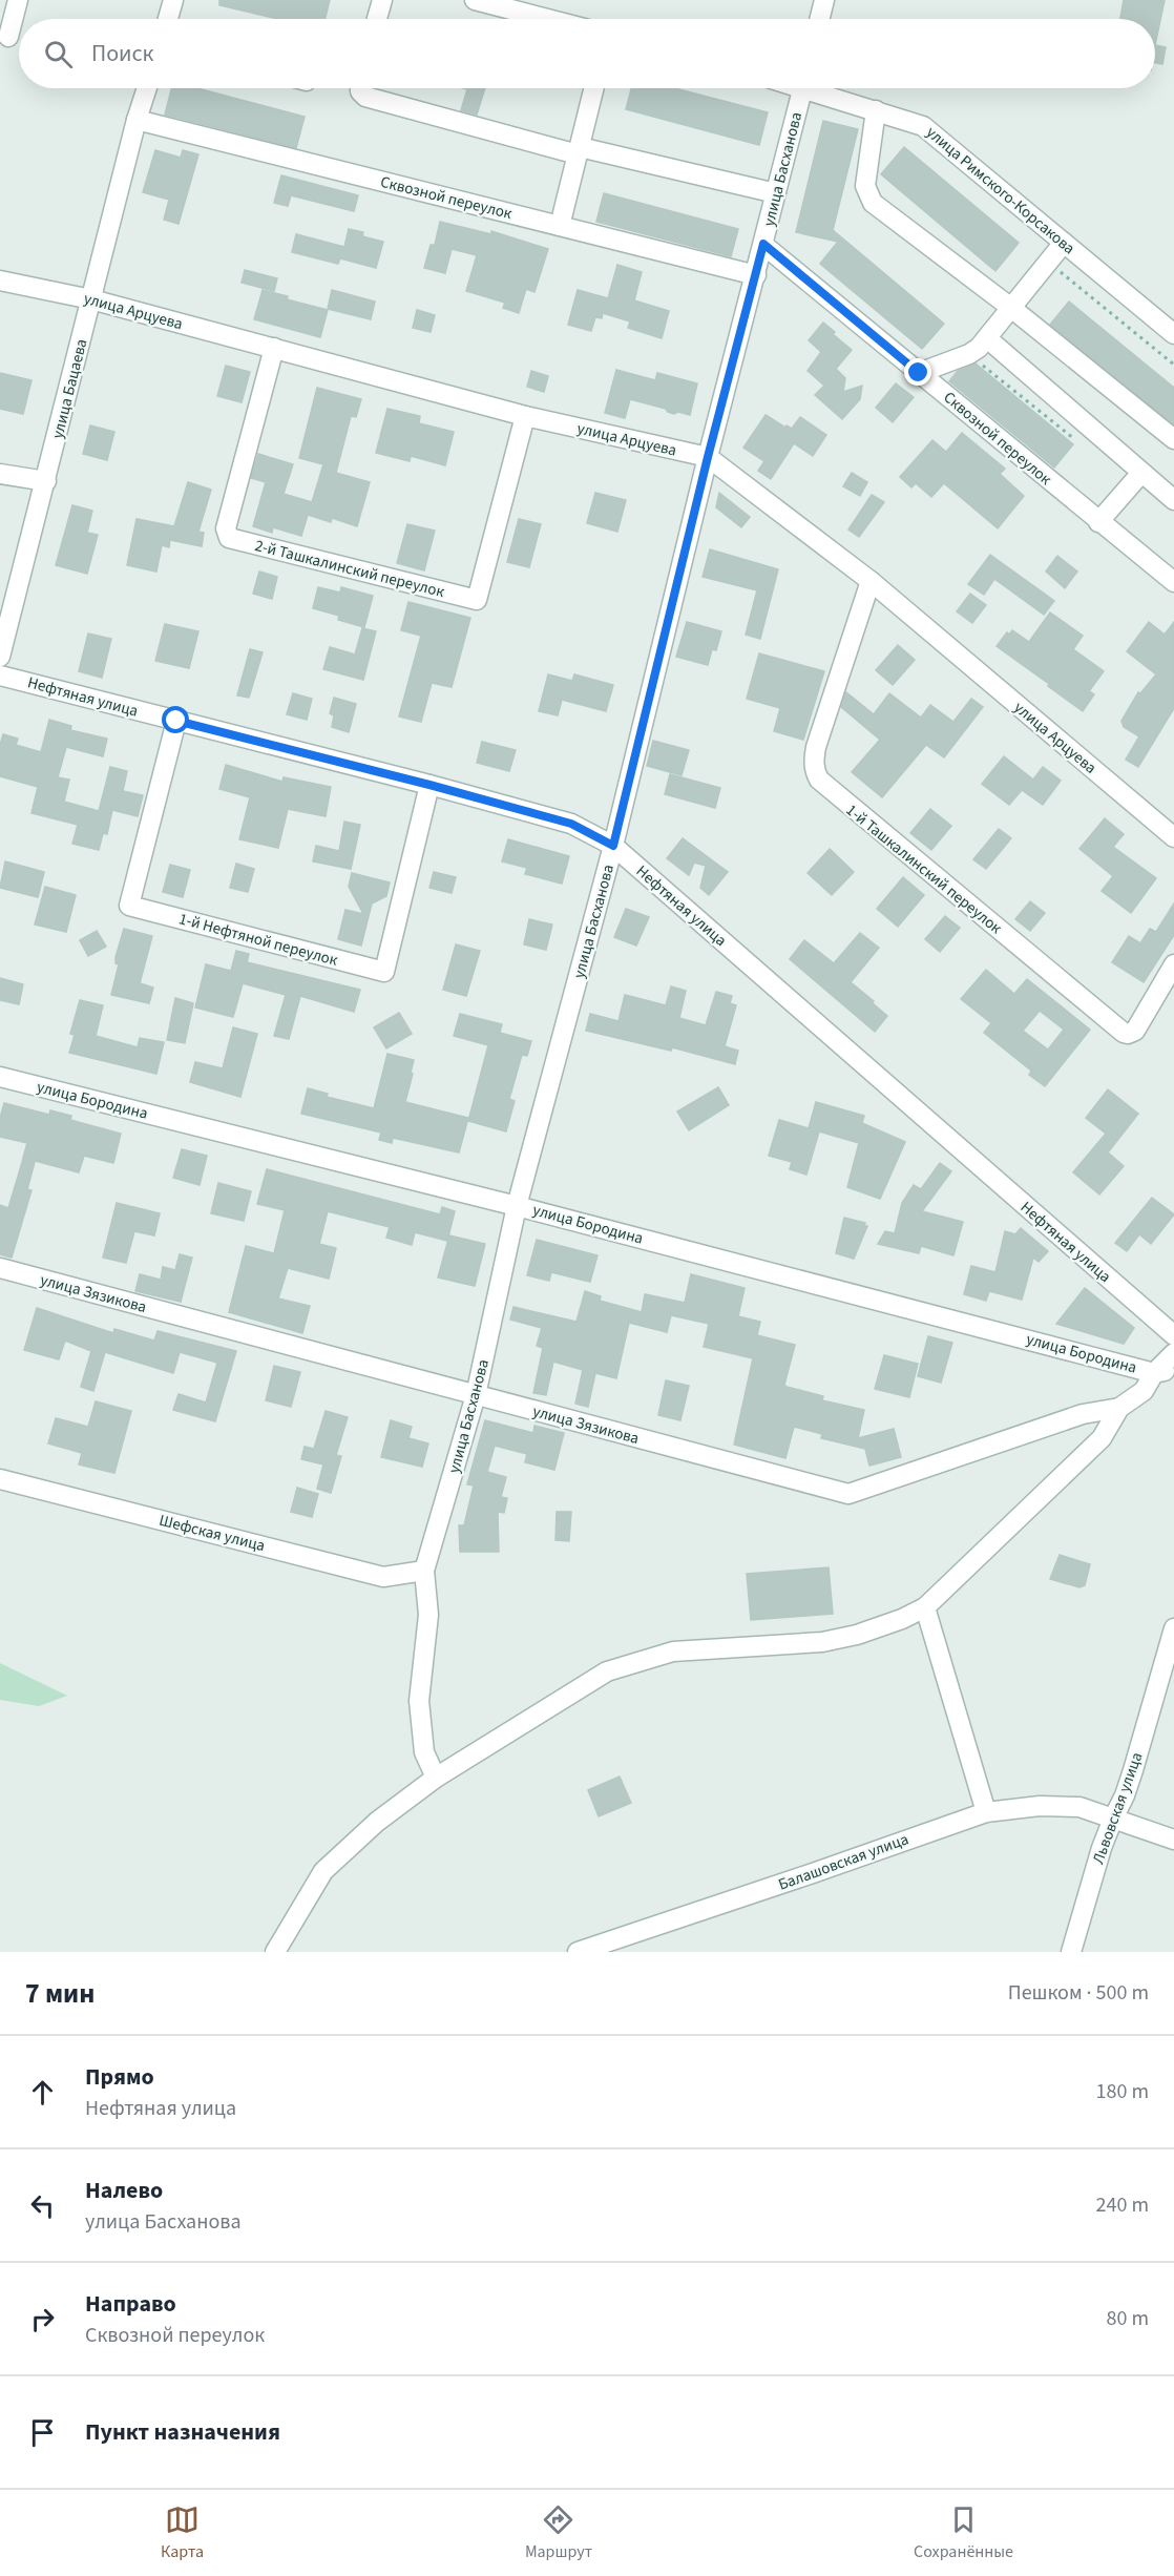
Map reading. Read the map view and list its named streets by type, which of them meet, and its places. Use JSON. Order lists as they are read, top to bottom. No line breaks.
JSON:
{"streets":{"street":["улица Басханова","улица Римского-Корсакова","Сквозной переулок","улица Арцуева","улица Бацаева","2-й Ташкалинский переулок","Нефтяная улица","1-й Ташкалинский переулок","1-й Нефтяной переулок","улица Бородина","улица Зязикова","Шефская улица","Львовская улица","Балашовская улица"]},"crossings":[["улица Басханова","Сквозной переулок"],["улица Басханова","улица Арцуева"],["улица Басханова","Нефтяная улица"],["улица Басханова","улица Бородина"],["улица Басханова","улица Зязикова"],["улица Басханова","Шефская улица"],["Сквозной переулок","улица Бацаева"],["улица Арцуева","улица Бацаева"],["улица Арцуева","2-й Ташкалинский переулок"],["улица Арцуева","1-й Ташкалинский переулок"],["Нефтяная улица","1-й Нефтяной переулок"],["улица Бородина","улица Зязикова"],["Львовская улица","Балашовская улица"]],"page":{"search":"Поиск","heading":["7 мин","Пешком · 500 m"],"list":[["Прямо","Нефтяная улица","180 m"],["Налево","улица Басханова","240 m"],["Направо","Сквозной переулок","80 m"],"Пункт назначения"],"nav":["Карта","Маршрут","Сохранённые"]}}
